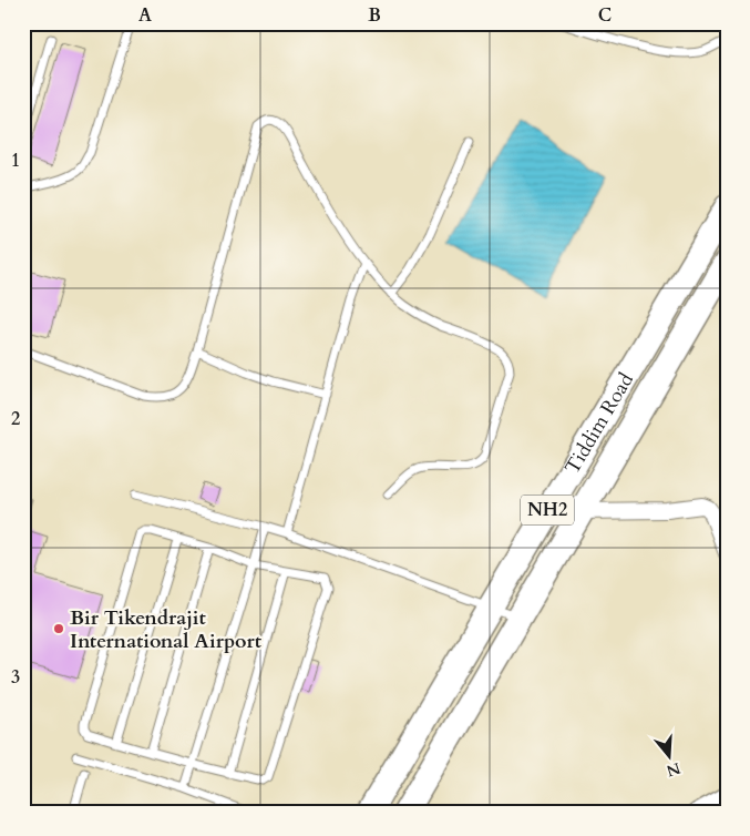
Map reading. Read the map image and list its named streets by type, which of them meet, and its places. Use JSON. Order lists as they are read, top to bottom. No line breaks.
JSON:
{"streets":{"highway":["Tiddim Road","NH2"]},"places":["Bir Tikendrajit International Airport"],"north":"bottom","grid":{"columns":["A","B","C"],"rows":["1","2","3"]}}
